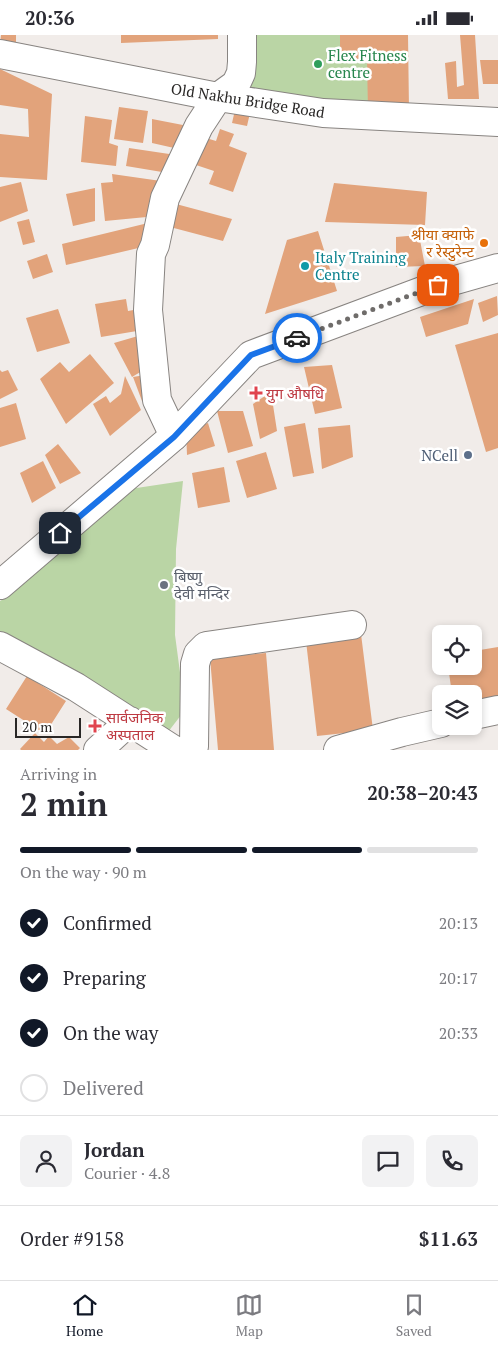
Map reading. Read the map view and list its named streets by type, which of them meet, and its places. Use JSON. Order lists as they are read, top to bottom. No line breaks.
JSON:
{"streets":{"street":["Old Nakhu Bridge Road"]},"places":{"other":["Flex Fitness centre","श्रीया क्याफे र रेस्टुरेन्ट","Italy Training Centre","NCell","बिष्णु देवी मन्दिर"],"health":["युग औषधि","सार्वजनिक अस्पताल"]},"scale_bar":"20 m","page":{"status":"20:36","scale":"20 m","heading":["2 min","Arriving in","20:38–20:43"],"panel":["Jordan","Courier · 4.8","Order #9158","$11.63"],"bar":"On the way · 90 m","list":[["Confirmed","20:13"],["Preparing","20:17"],["On the way","20:33"],"Delivered"],"tabs":["Home","Map","Saved"]}}
